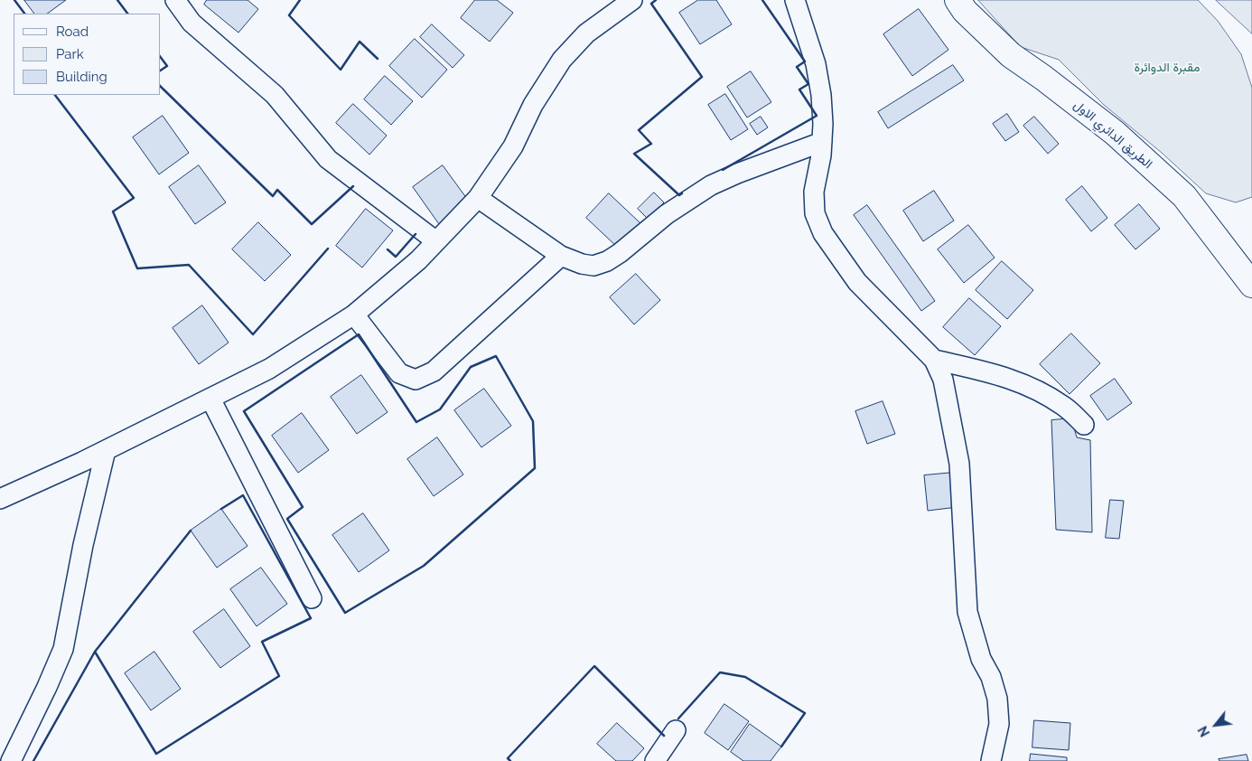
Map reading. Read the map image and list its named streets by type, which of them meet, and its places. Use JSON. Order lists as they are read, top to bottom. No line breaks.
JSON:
{"streets":{"main road":["الطريق الدائري الاول"]},"parks":["مقبرة الدوائرة"],"legend":["Road","Park","Building"],"north":"bottom left"}
